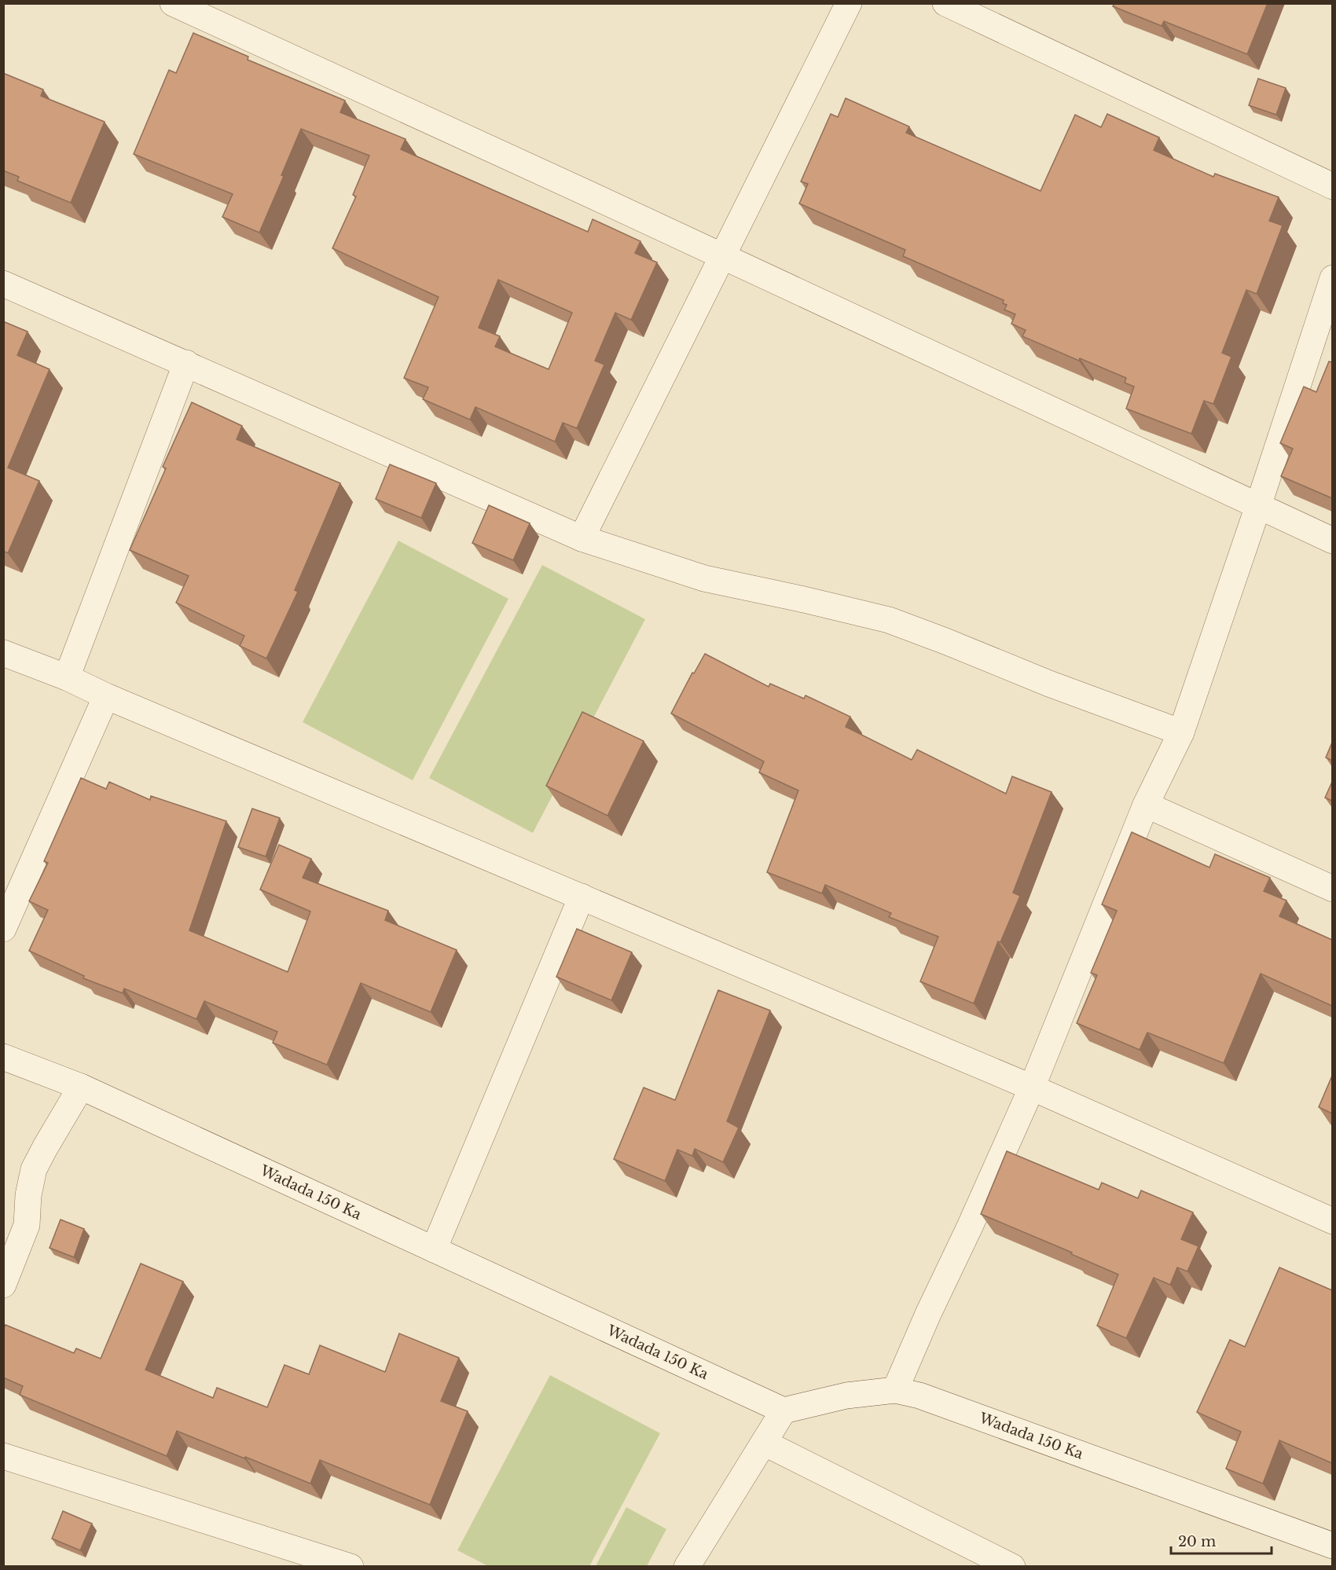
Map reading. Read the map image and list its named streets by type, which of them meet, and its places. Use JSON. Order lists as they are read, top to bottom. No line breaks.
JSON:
{"streets":{"street":["Wadada 150 Ka"]},"scale_bar":"20 m"}
